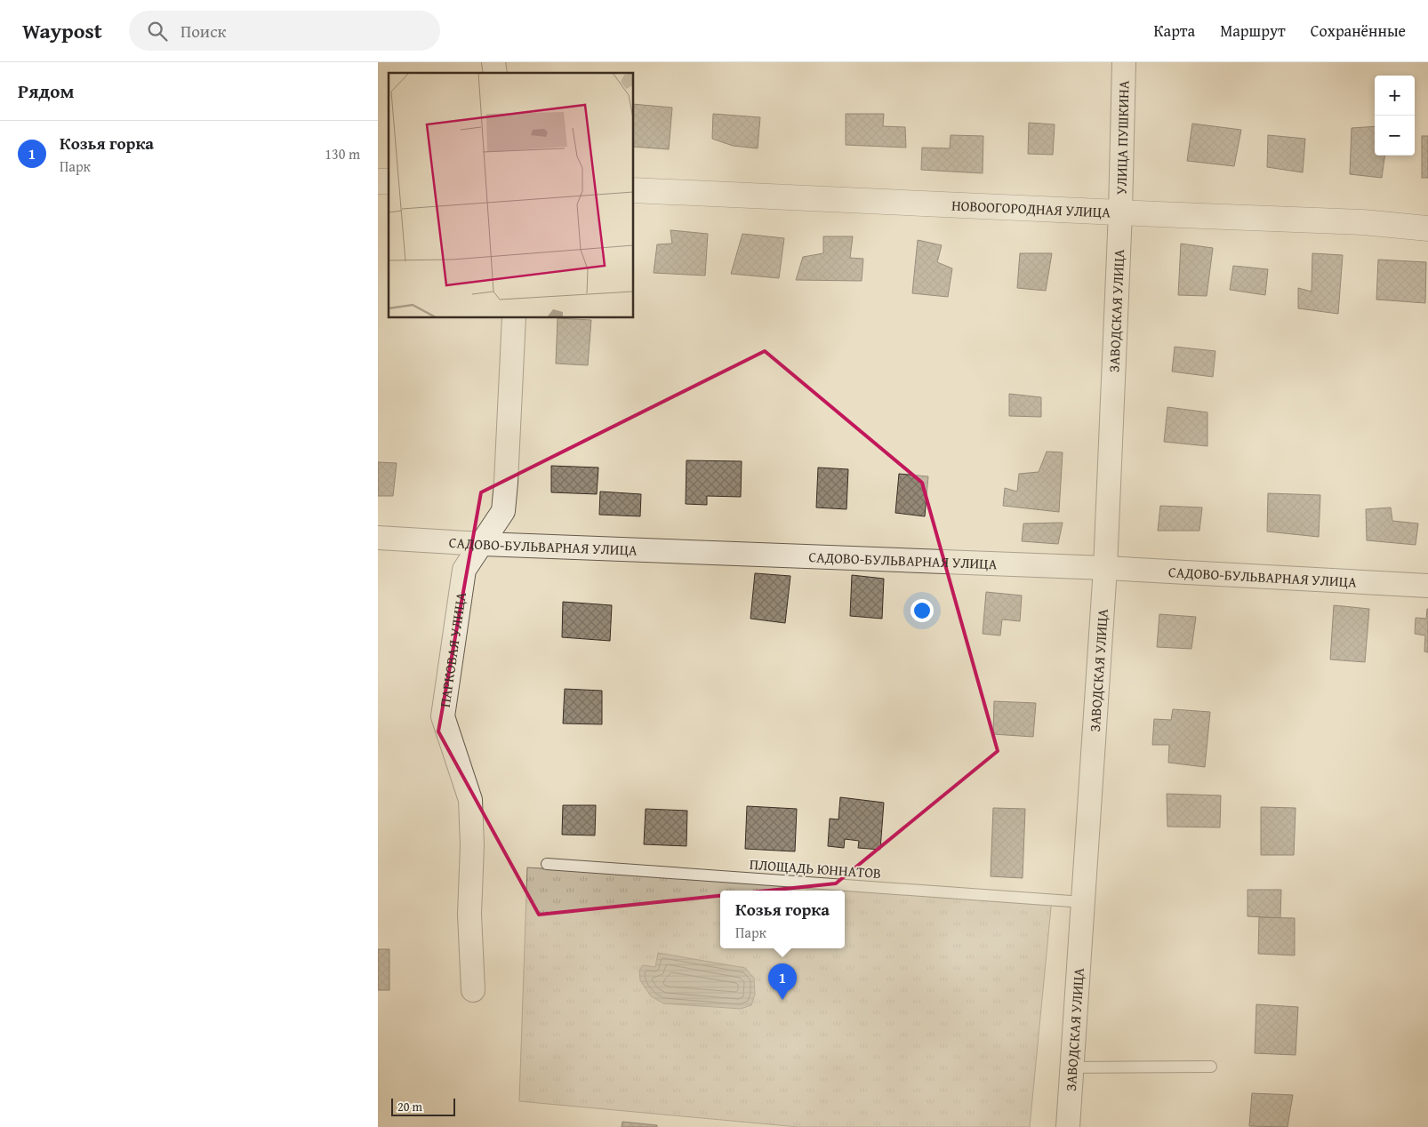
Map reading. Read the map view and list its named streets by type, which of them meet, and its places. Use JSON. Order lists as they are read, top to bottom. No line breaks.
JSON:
{"streets":{"street":["УЛИЦА ПУШКИНА","НОВООГОРОДНАЯ УЛИЦА","ЗАВОДСКАЯ УЛИЦА","САДОВО-БУЛЬВАРНАЯ УЛИЦА","ПАРКОВАЯ УЛИЦА"],"lane":["ПЛОЩАДЬ ЮННАТОВ"]},"crossings":[["УЛИЦА ПУШКИНА","НОВООГОРОДНАЯ УЛИЦА"],["УЛИЦА ПУШКИНА","ЗАВОДСКАЯ УЛИЦА"],["НОВООГОРОДНАЯ УЛИЦА","ЗАВОДСКАЯ УЛИЦА"],["ЗАВОДСКАЯ УЛИЦА","САДОВО-БУЛЬВАРНАЯ УЛИЦА"],["ЗАВОДСКАЯ УЛИЦА","ПЛОЩАДЬ ЮННАТОВ"],["САДОВО-БУЛЬВАРНАЯ УЛИЦА","ПАРКОВАЯ УЛИЦА"]],"scale_bar":"20 m","page":{"header":"Waypost","search":"Поиск","nav":["Карта","Маршрут","Сохранённые"],"heading":"Рядом","map_buttons":["+","−"],"list":[{"mark":"1","name":"Козья горка","note":"Парк","value":"130 m"}],"popup":["Козья горка","Парк"],"pins":"1","scale":"20 m"}}
